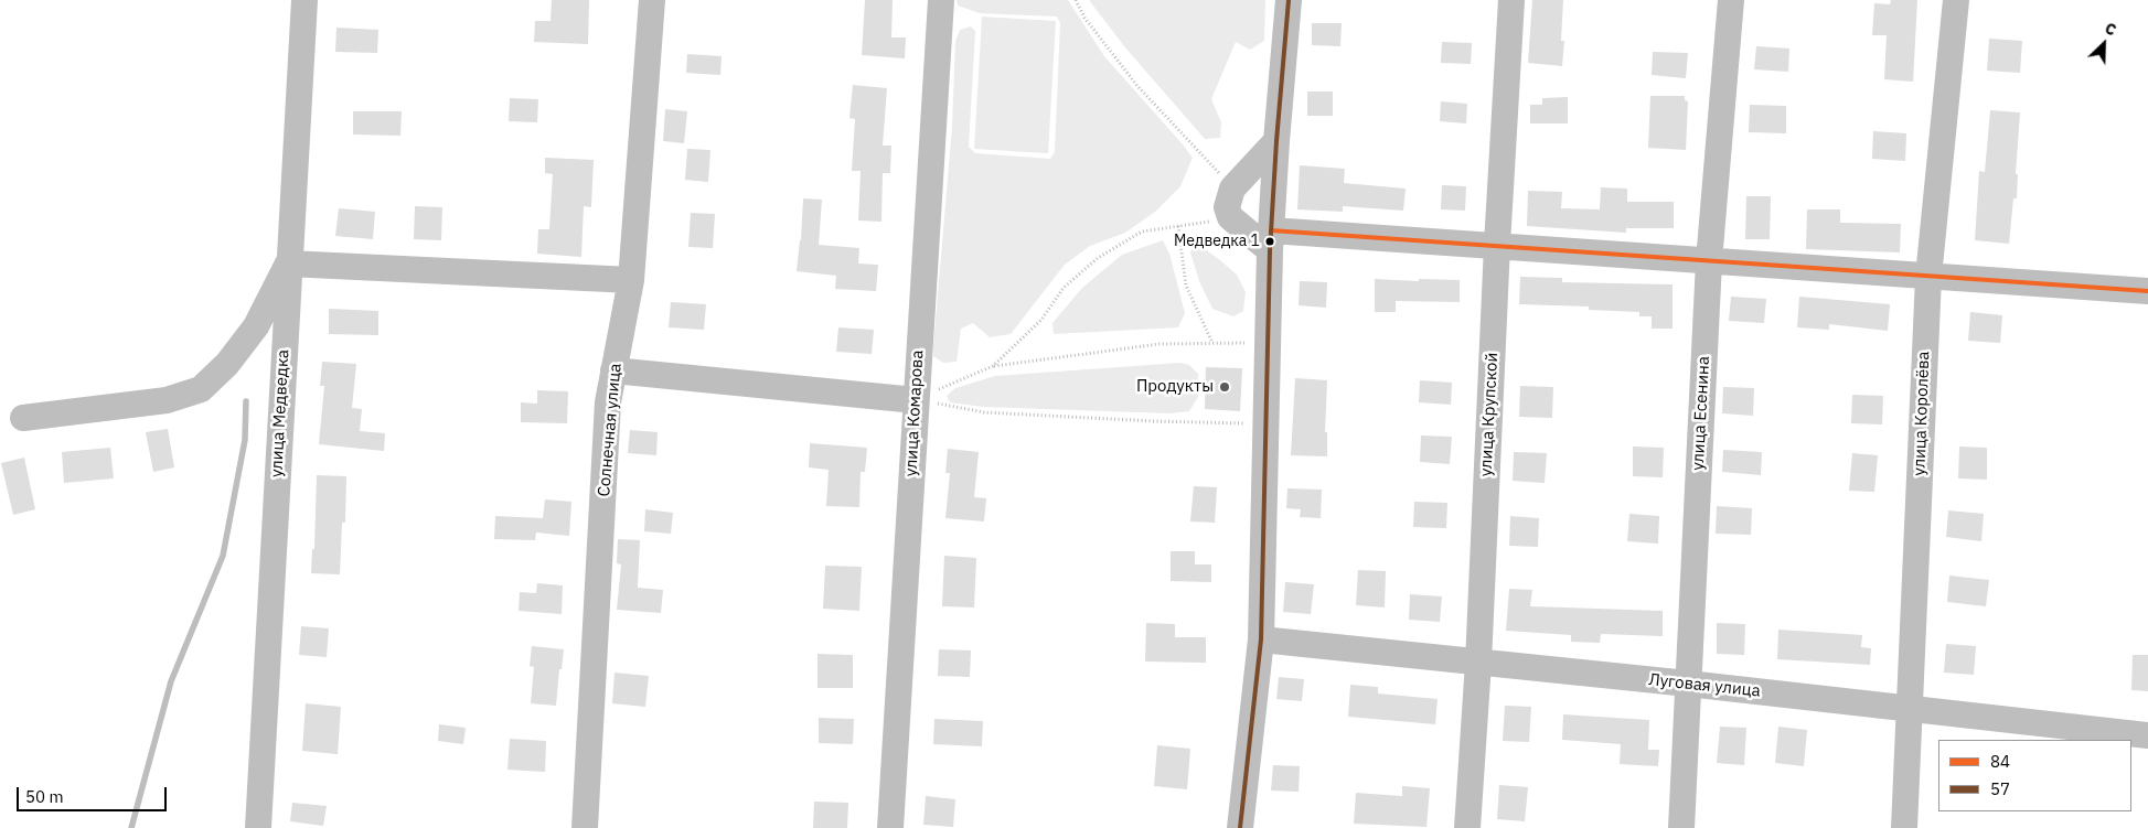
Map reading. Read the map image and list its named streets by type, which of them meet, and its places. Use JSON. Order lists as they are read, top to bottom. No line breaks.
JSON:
{"streets":{"street":["улица Медведка","улица Комарова","улица Есенина","улица Королёва","улица Крупской","Солнечная улица","Луговая улица"]},"crossings":[["улица Есенина","Луговая улица"],["улица Королёва","Луговая улица"],["улица Крупской","Луговая улица"]],"places":["Медведка 1","Продукты"],"lines":["transit line 57","transit line 84"],"legend":["84","57"],"scale_bar":"50 m","north":"top right"}
